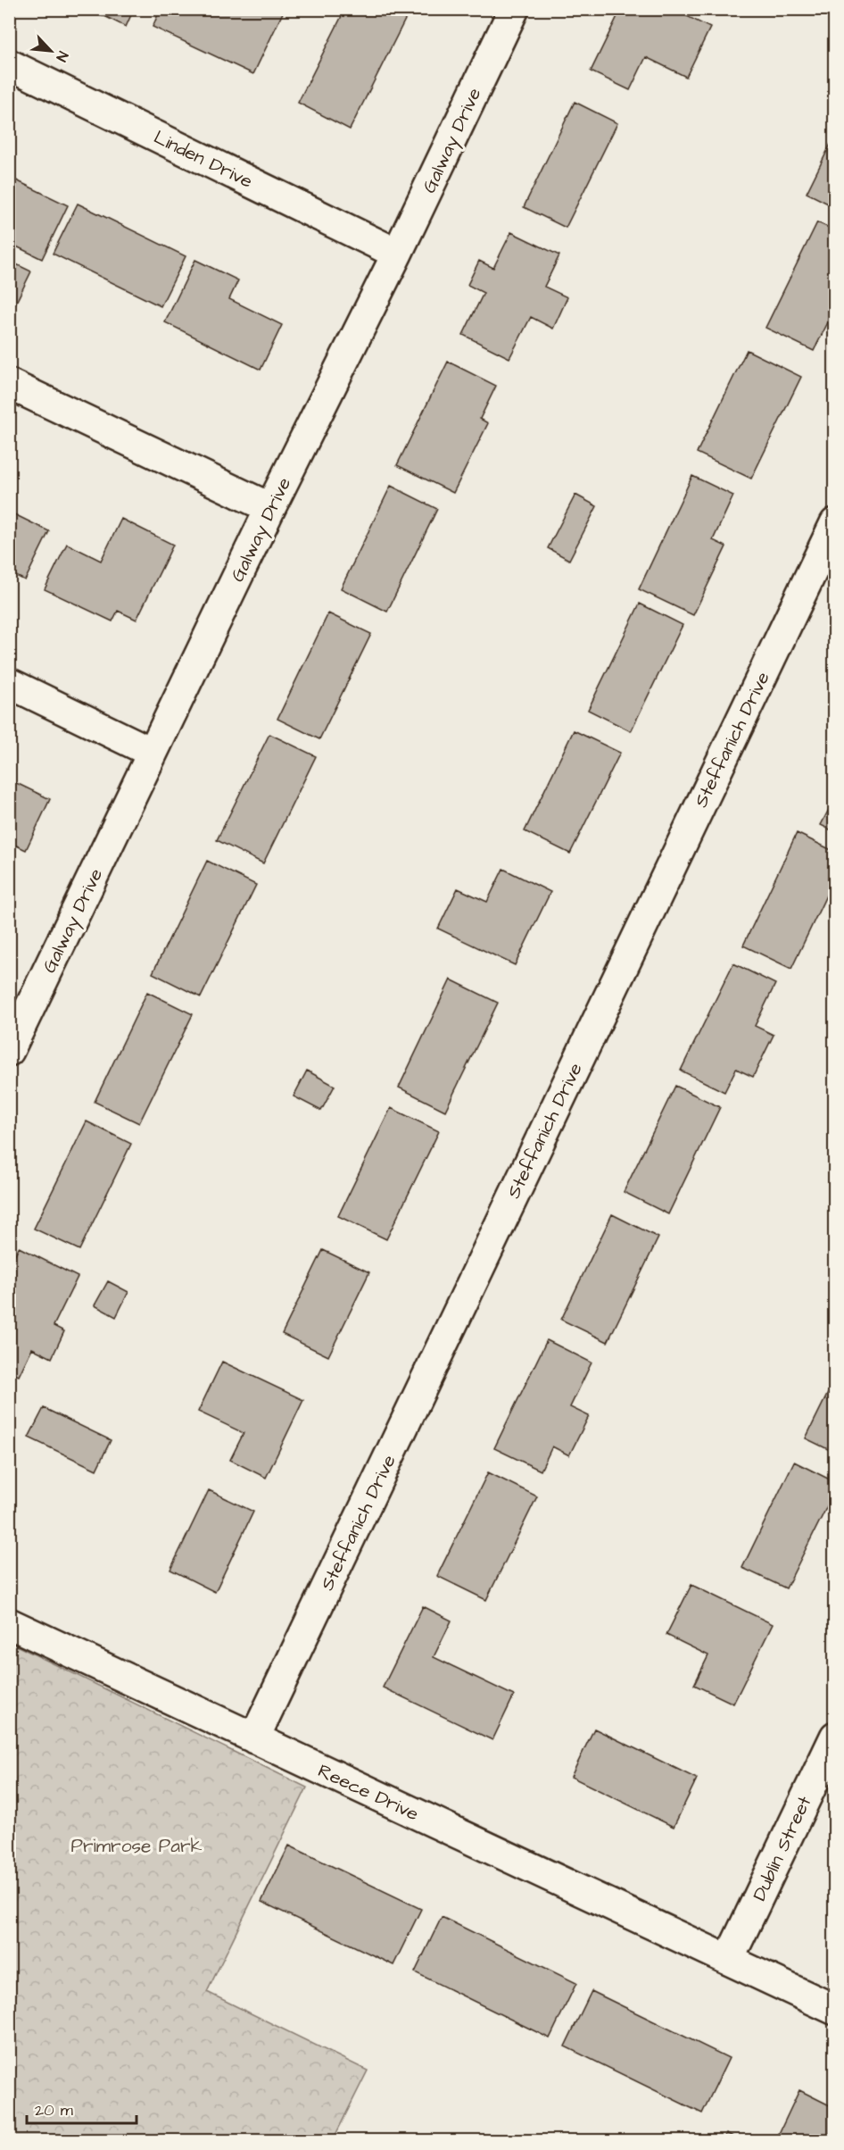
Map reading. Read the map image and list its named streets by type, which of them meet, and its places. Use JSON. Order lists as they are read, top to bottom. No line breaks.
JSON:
{"streets":{"street":["Galway Drive","Linden Drive","Steffanich Drive","Reece Drive","Dublin Street"]},"crossings":[["Galway Drive","Linden Drive"],["Steffanich Drive","Reece Drive"],["Reece Drive","Dublin Street"]],"parks":["Primrose Park"],"scale_bar":"20 m","north":"bottom right"}
